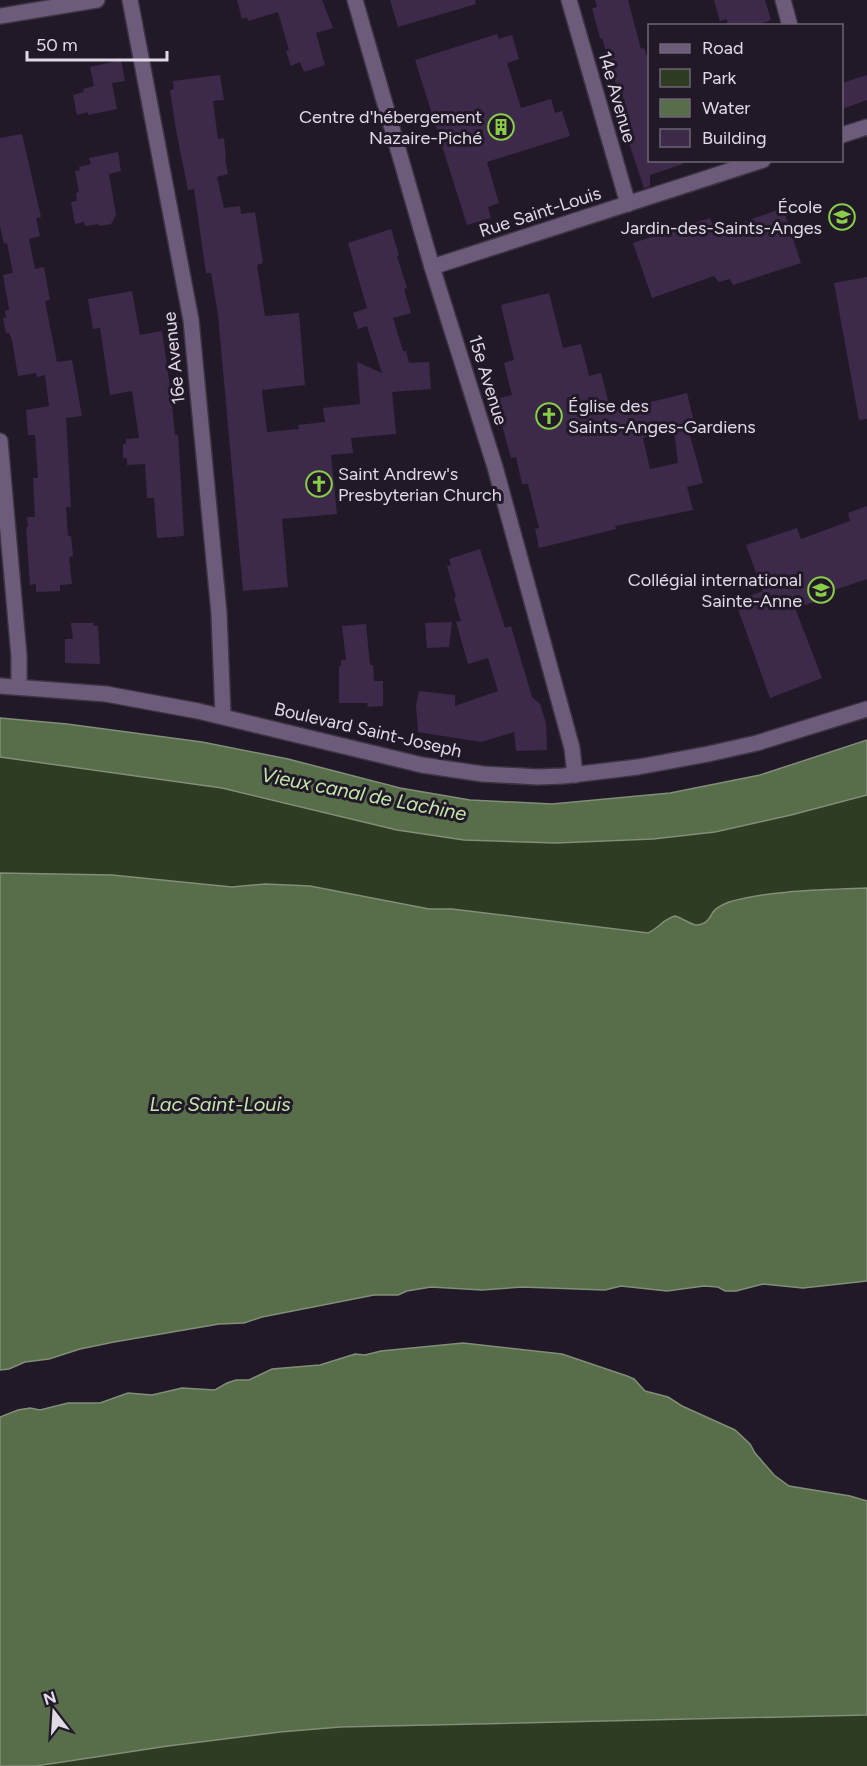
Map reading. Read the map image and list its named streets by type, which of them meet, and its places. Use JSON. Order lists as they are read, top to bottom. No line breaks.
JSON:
{"streets":{"street":["14e Avenue","Rue Saint-Louis","16e Avenue","15e Avenue","Boulevard Saint-Joseph"]},"crossings":[["14e Avenue","Rue Saint-Louis"],["Rue Saint-Louis","15e Avenue"],["16e Avenue","Boulevard Saint-Joseph"],["15e Avenue","Boulevard Saint-Joseph"]],"water":["Vieux canal de Lachine","Lac Saint-Louis"],"places":{"building":["Centre d'hébergement Nazaire-Piché"],"school or university":["École Jardin-des-Saints-Anges","Collégial international Sainte-Anne"],"church":["Église des Saints-Anges-Gardiens","Saint Andrew's Presbyterian Church"]},"legend":["Road","Park","Water","Building"],"scale_bar":"50 m","north":"top"}
